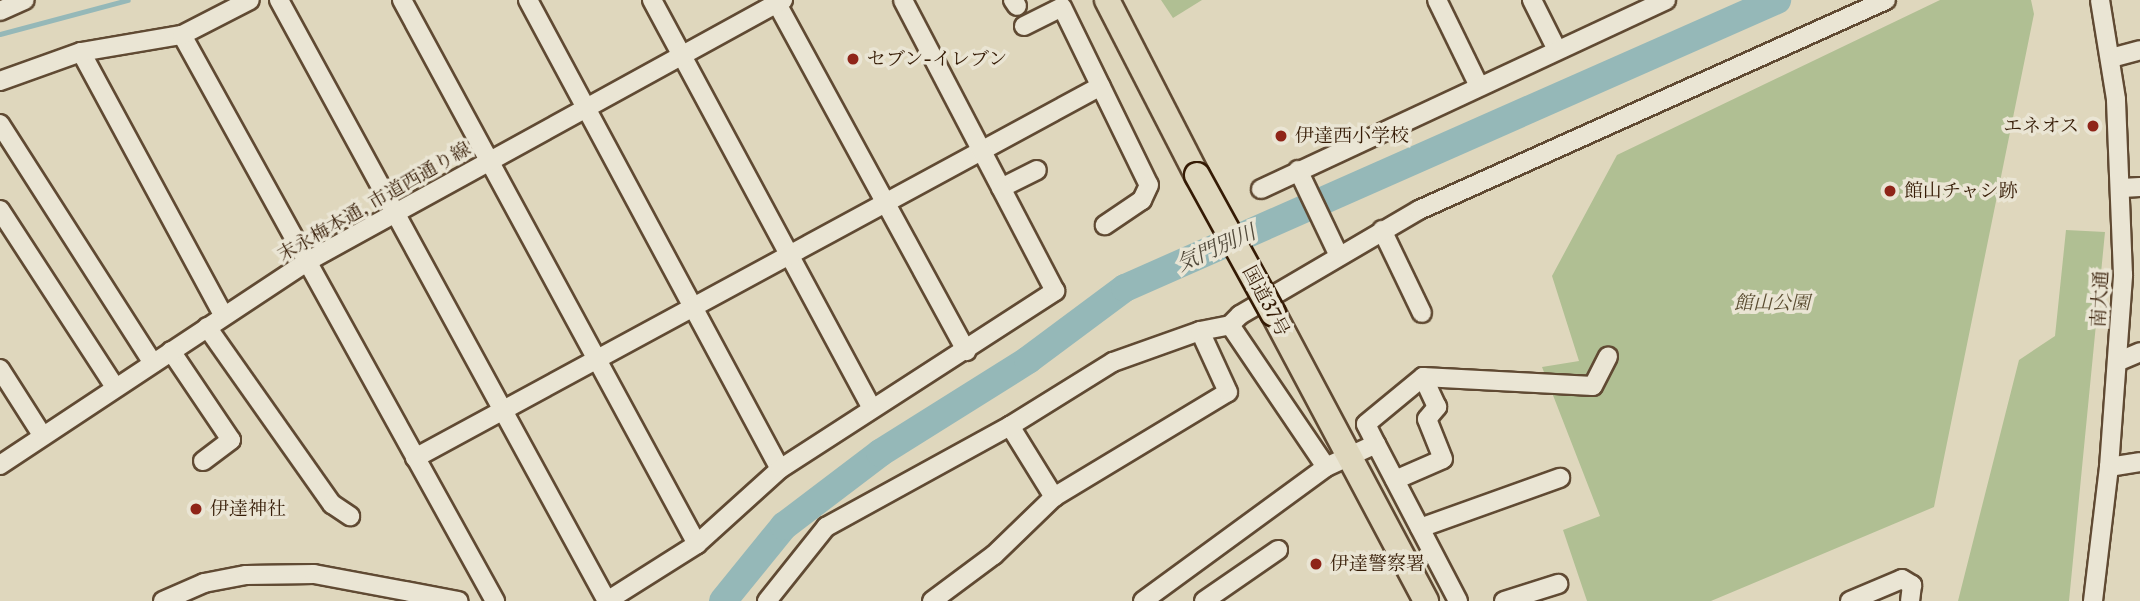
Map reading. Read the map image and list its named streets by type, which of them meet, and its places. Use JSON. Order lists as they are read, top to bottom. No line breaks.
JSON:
{"streets":{"highway":["国道37号"],"street":["末永梅本通, 市道西通り線","南大通"]},"water":["気門別川"],"parks":["館山公園"],"places":["セブン-イレブン","エネオス","伊達西小学校","館山チャシ跡","伊達神社","伊達警察署"]}
